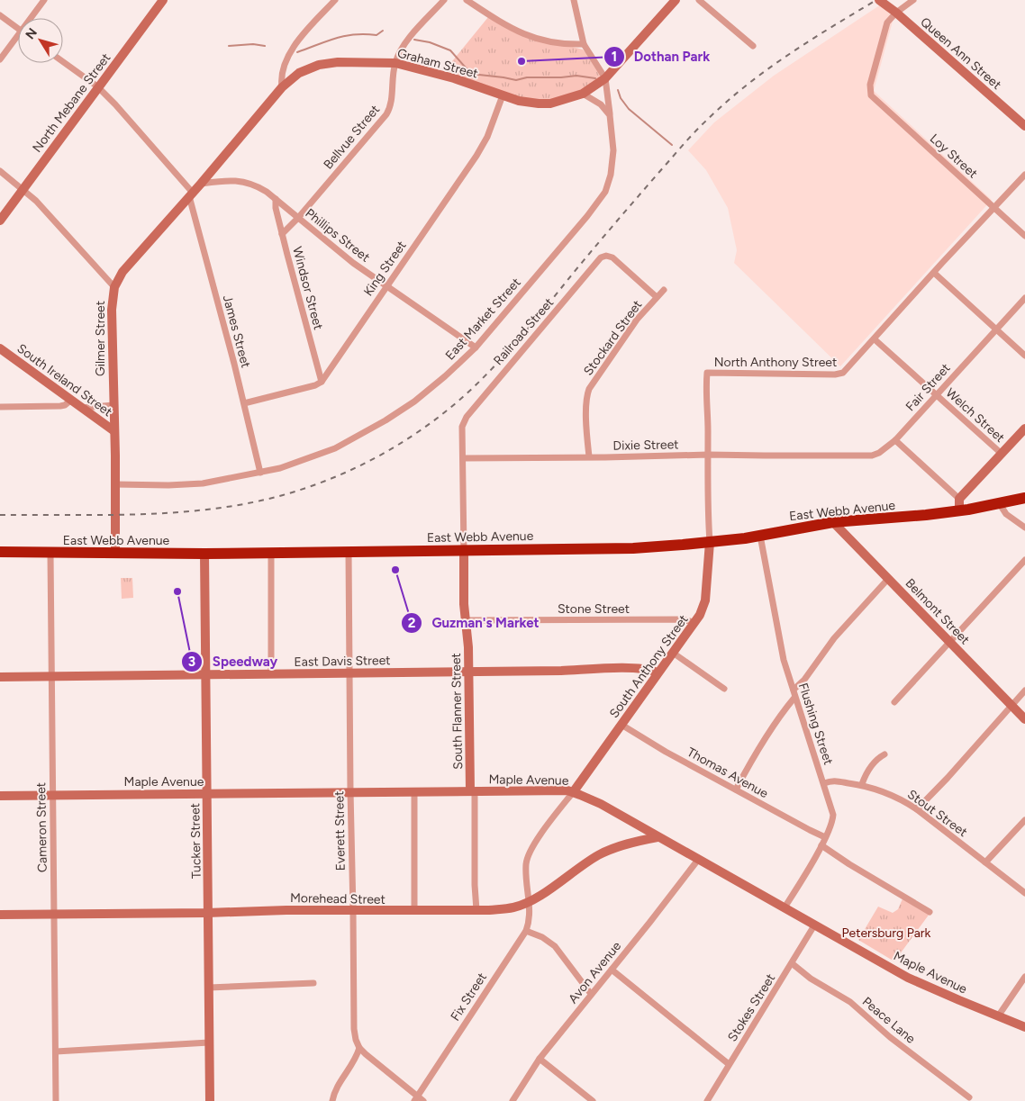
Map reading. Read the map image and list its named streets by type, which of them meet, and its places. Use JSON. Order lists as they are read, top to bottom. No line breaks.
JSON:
{"streets":{"highway":["East Webb Avenue"],"street":["Queen Ann Street","Graham Street","North Mebane Street","Bellvue Street","Loy Street","Phillips Street","King Street","Windsor Street","East Market Street","James Street","Railroad Street","Stockard Street","Gilmer Street","North Anthony Street","South Ireland Street","Fair Street","Welch Street","Dixie Street","Stone Street","Belmont Street","East Davis Street","South Anthony Street","South Flanner Street","Flushing Street","Thomas Avenue","Maple Avenue","Stout Street","Cameron Street","Everett Street","Tucker Street","Morehead Street","Avon Avenue","Fix Street","Stokes Street","Peace Lane"]},"crossings":[["Queen Ann Street","Loy Street"],["Graham Street","Bellvue Street"],["Graham Street","Phillips Street"],["Graham Street","King Street"],["Graham Street","East Market Street"],["Graham Street","James Street"],["Graham Street","Gilmer Street"],["North Mebane Street","James Street"],["North Mebane Street","Gilmer Street"],["Bellvue Street","Phillips Street"],["Bellvue Street","Windsor Street"],["Loy Street","North Anthony Street"],["Phillips Street","King Street"],["Phillips Street","Windsor Street"],["Phillips Street","East Market Street"],["King Street","Windsor Street"],["East Market Street","James Street"],["East Market Street","Gilmer Street"],["Railroad Street","Stockard Street"],["Railroad Street","Dixie Street"],["Stockard Street","Dixie Street"],["Gilmer Street","South Ireland Street"],["Gilmer Street","East Webb Avenue"],["North Anthony Street","Welch Street"],["North Anthony Street","Dixie Street"],["North Anthony Street","East Webb Avenue"],["North Anthony Street","South Anthony Street"],["Fair Street","Welch Street"],["Fair Street","Dixie Street"],["East Webb Avenue","Belmont Street"],["East Webb Avenue","South Anthony Street"],["East Webb Avenue","South Flanner Street"],["East Webb Avenue","Flushing Street"],["East Webb Avenue","Cameron Street"],["East Webb Avenue","Everett Street"],["East Webb Avenue","Tucker Street"],["Stone Street","South Anthony Street"],["Stone Street","South Flanner Street"],["East Davis Street","South Anthony Street"],["East Davis Street","South Flanner Street"],["East Davis Street","Cameron Street"],["East Davis Street","Everett Street"],["East Davis Street","Tucker Street"],["South Anthony Street","Thomas Avenue"],["South Anthony Street","Maple Avenue"],["South Anthony Street","Fix Street"],["South Flanner Street","Maple Avenue"],["South Flanner Street","Morehead Street"],["Flushing Street","Thomas Avenue"],["Flushing Street","Maple Avenue"],["Flushing Street","Stout Street"],["Maple Avenue","Cameron Street"],["Maple Avenue","Everett Street"],["Maple Avenue","Tucker Street"],["Maple Avenue","Morehead Street"],["Maple Avenue","Avon Avenue"],["Maple Avenue","Fix Street"],["Maple Avenue","Stokes Street"],["Cameron Street","Morehead Street"],["Everett Street","Morehead Street"],["Tucker Street","Morehead Street"],["Morehead Street","Fix Street"],["Stokes Street","Peace Lane"]],"parks":["Petersburg Park"],"places":["Dothan Park","Guzman's Market","Speedway"],"north":"top left"}
